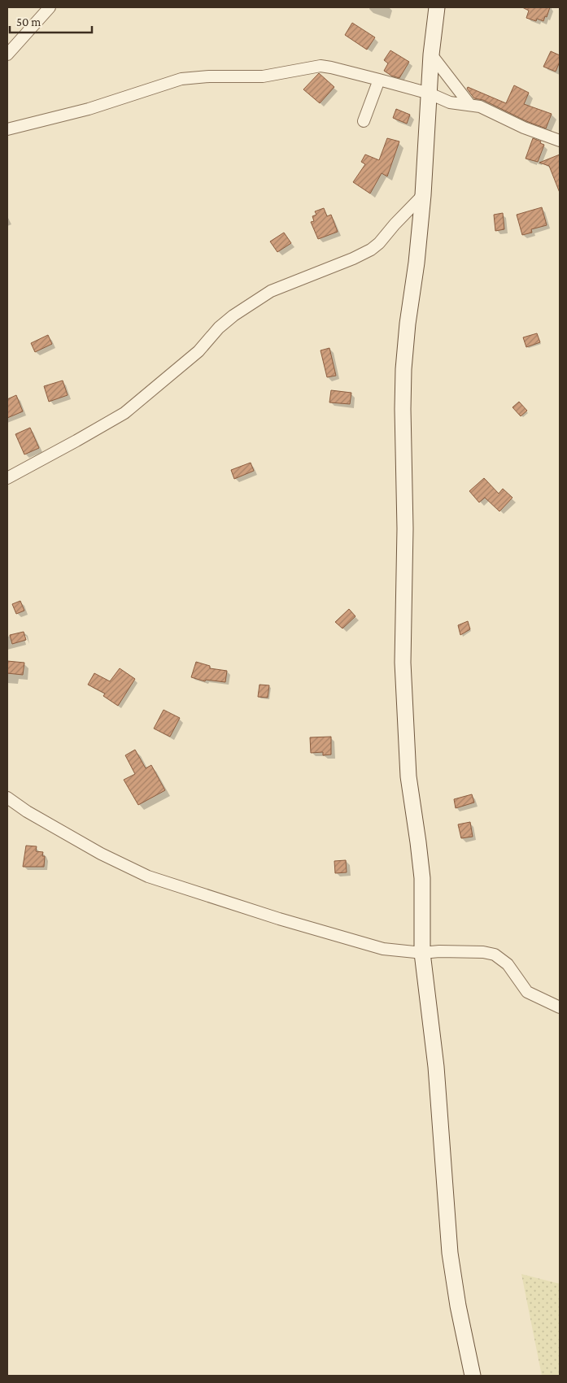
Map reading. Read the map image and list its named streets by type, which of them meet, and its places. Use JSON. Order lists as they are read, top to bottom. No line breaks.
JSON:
{"scale_bar":"50 m"}
